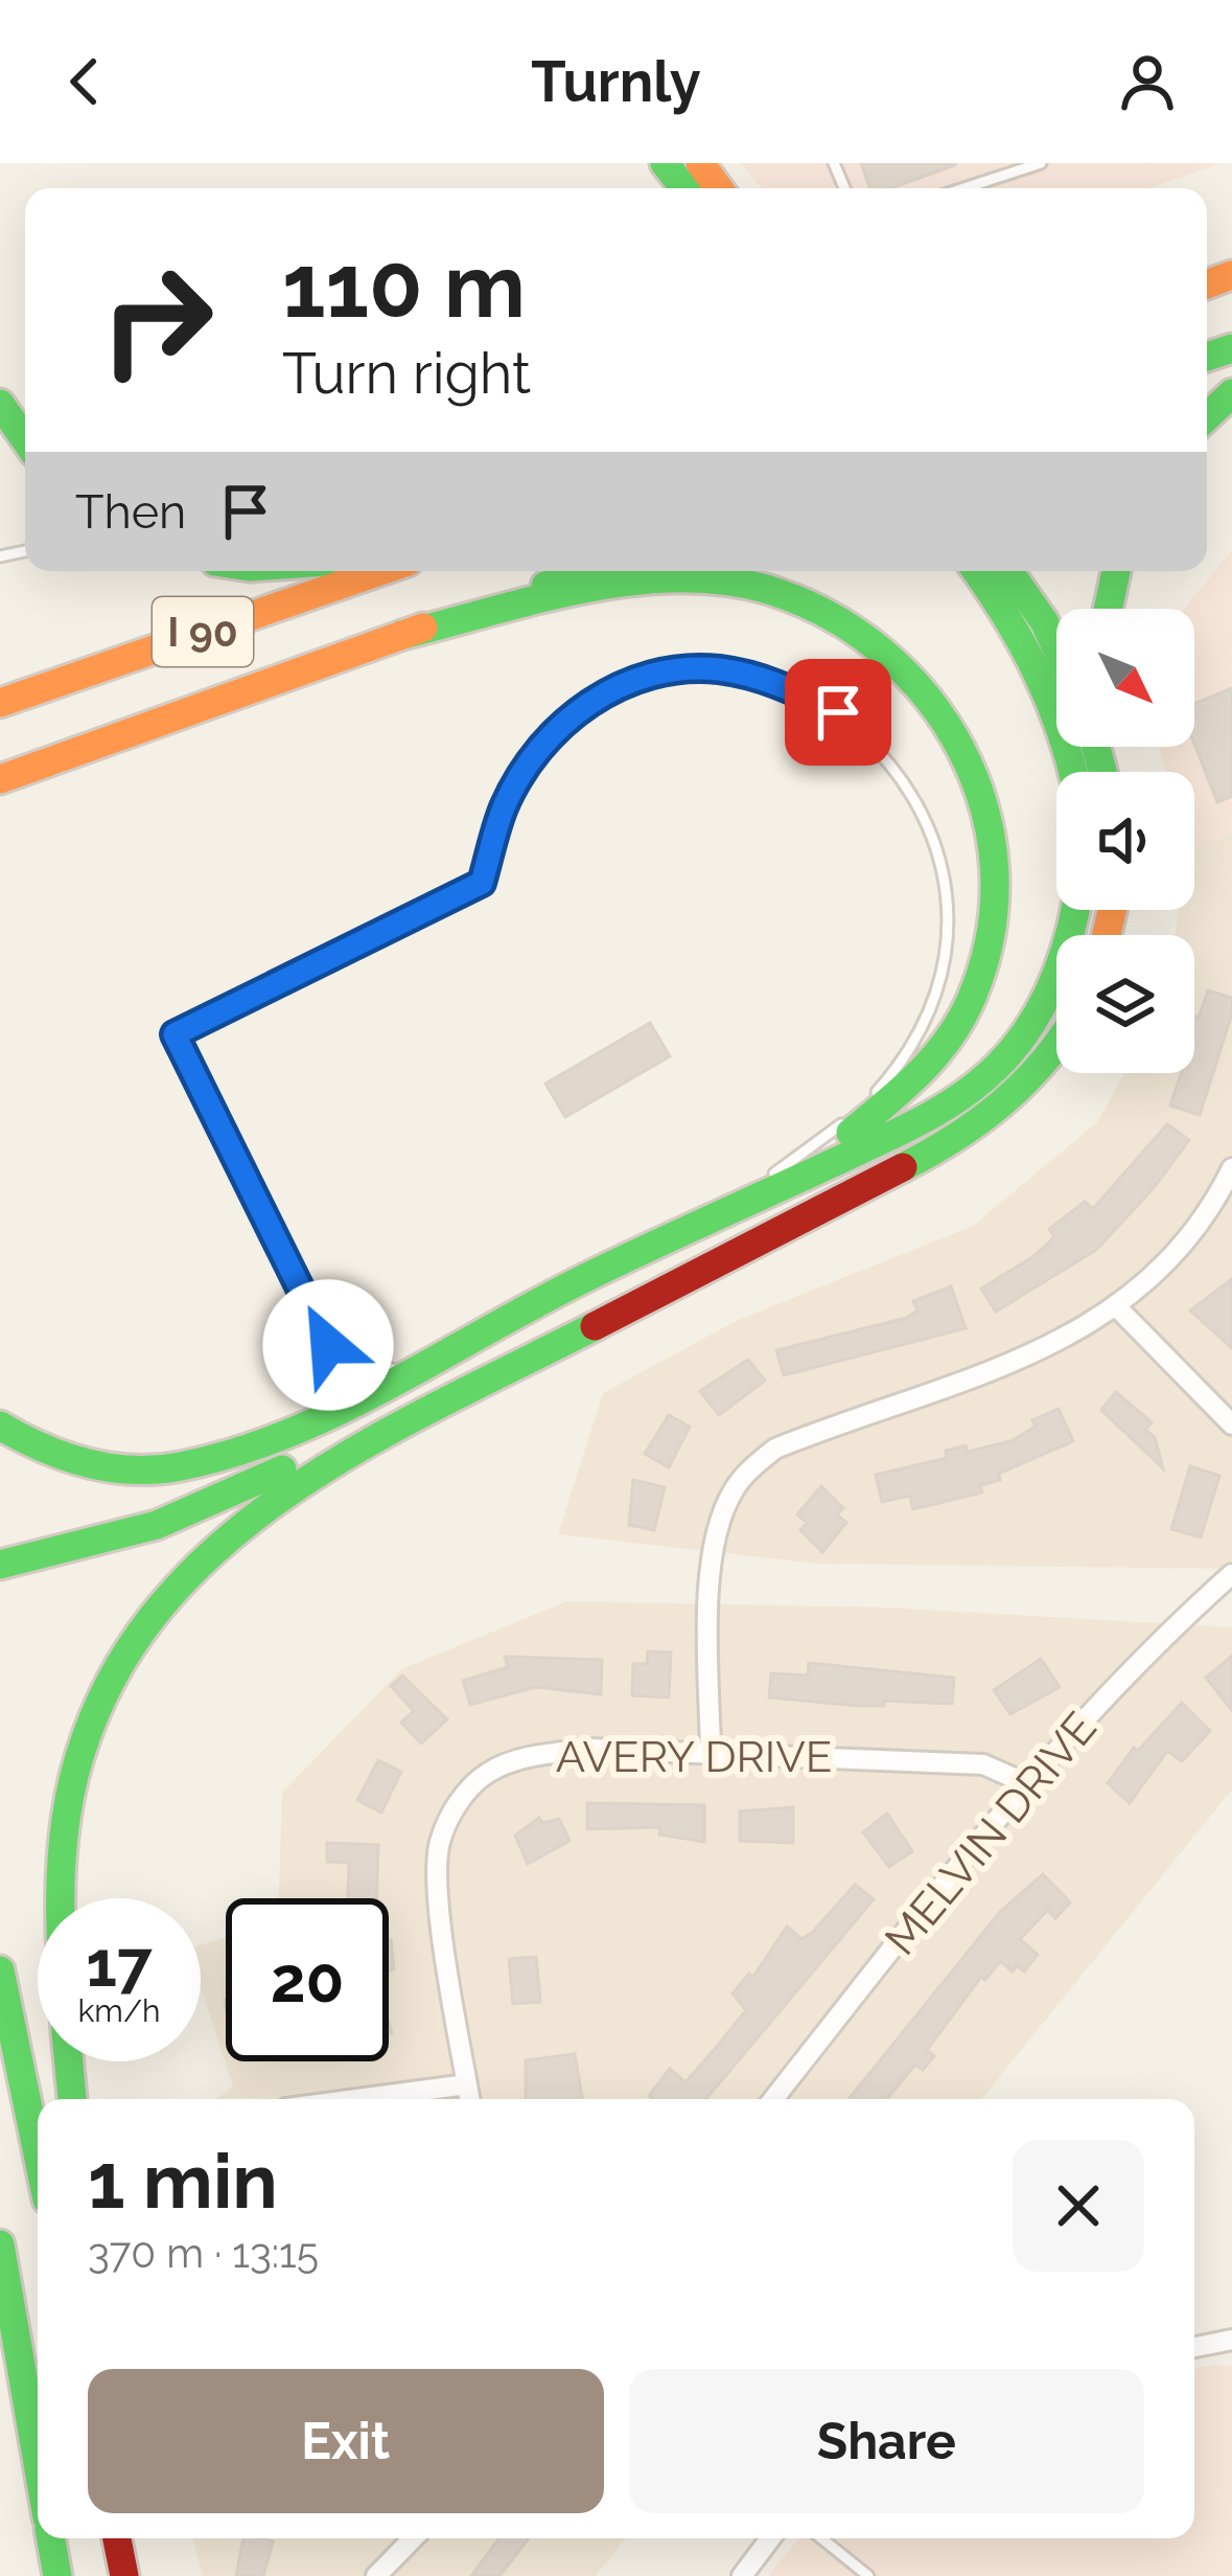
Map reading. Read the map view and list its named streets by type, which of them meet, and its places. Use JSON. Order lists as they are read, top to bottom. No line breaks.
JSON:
{"streets":{"highway":["I 90"],"street":["AVERY DRIVE","MELVIN DRIVE"]},"crossings":[["AVERY DRIVE","MELVIN DRIVE"]],"north":"bottom right","page":{"header":"Turnly","turn":["110 m","Turn right"],"then":"Then","speed":"17 km/h","limit":"20","heading":["1 min","370 m · 13:15"],"buttons":["Exit","Share"]}}
